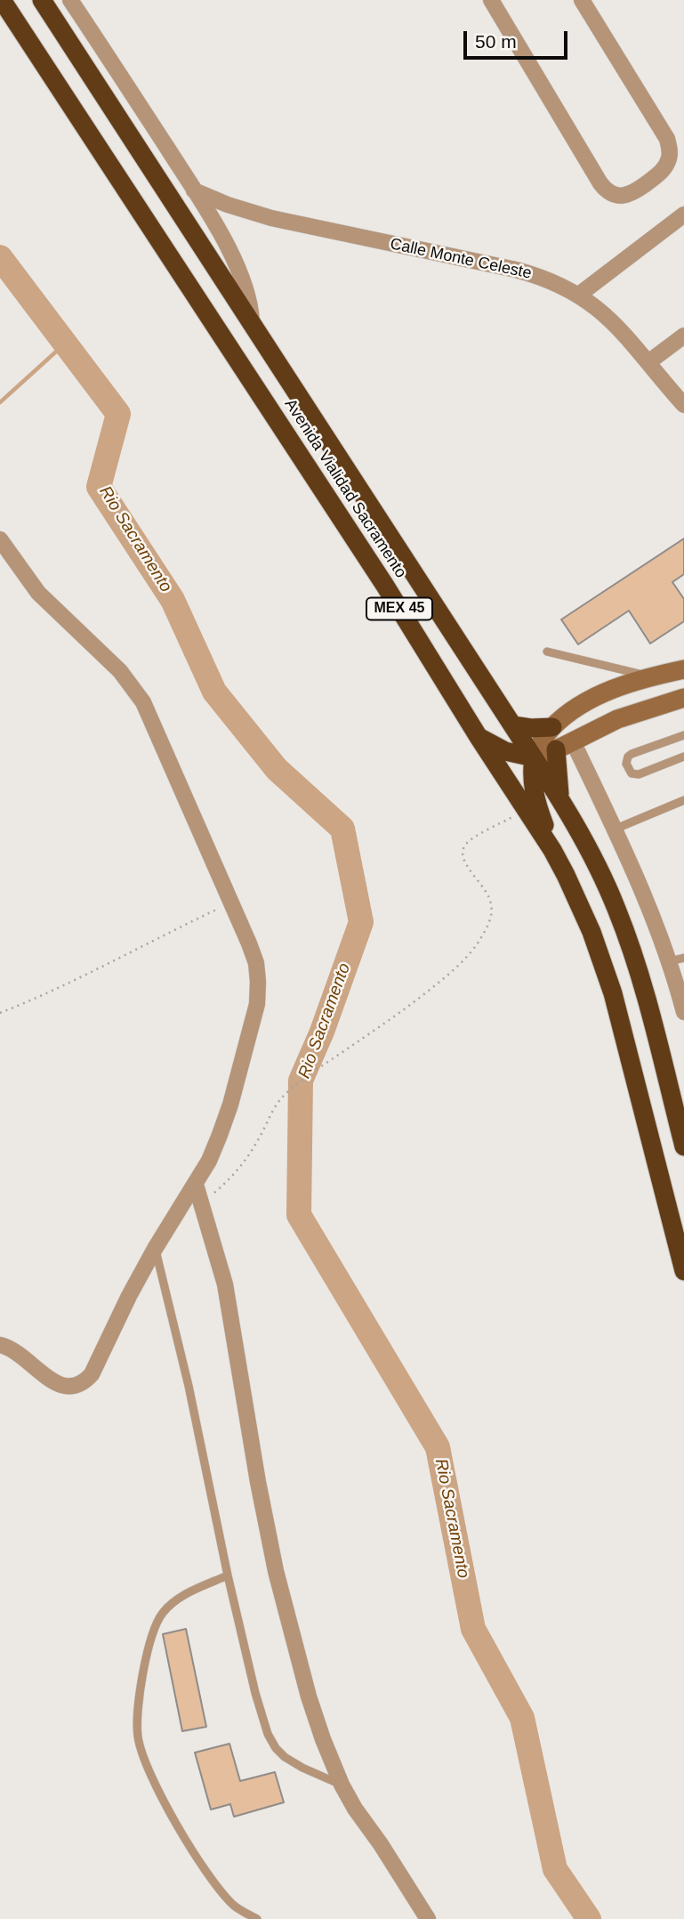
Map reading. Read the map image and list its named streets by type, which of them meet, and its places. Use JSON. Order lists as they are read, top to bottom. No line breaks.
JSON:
{"streets":{"highway":["Avenida Vialidad Sacramento","MEX 45"],"street":["Calle Monte Celeste"]},"water":["Rio Sacramento"],"scale_bar":"50 m"}
